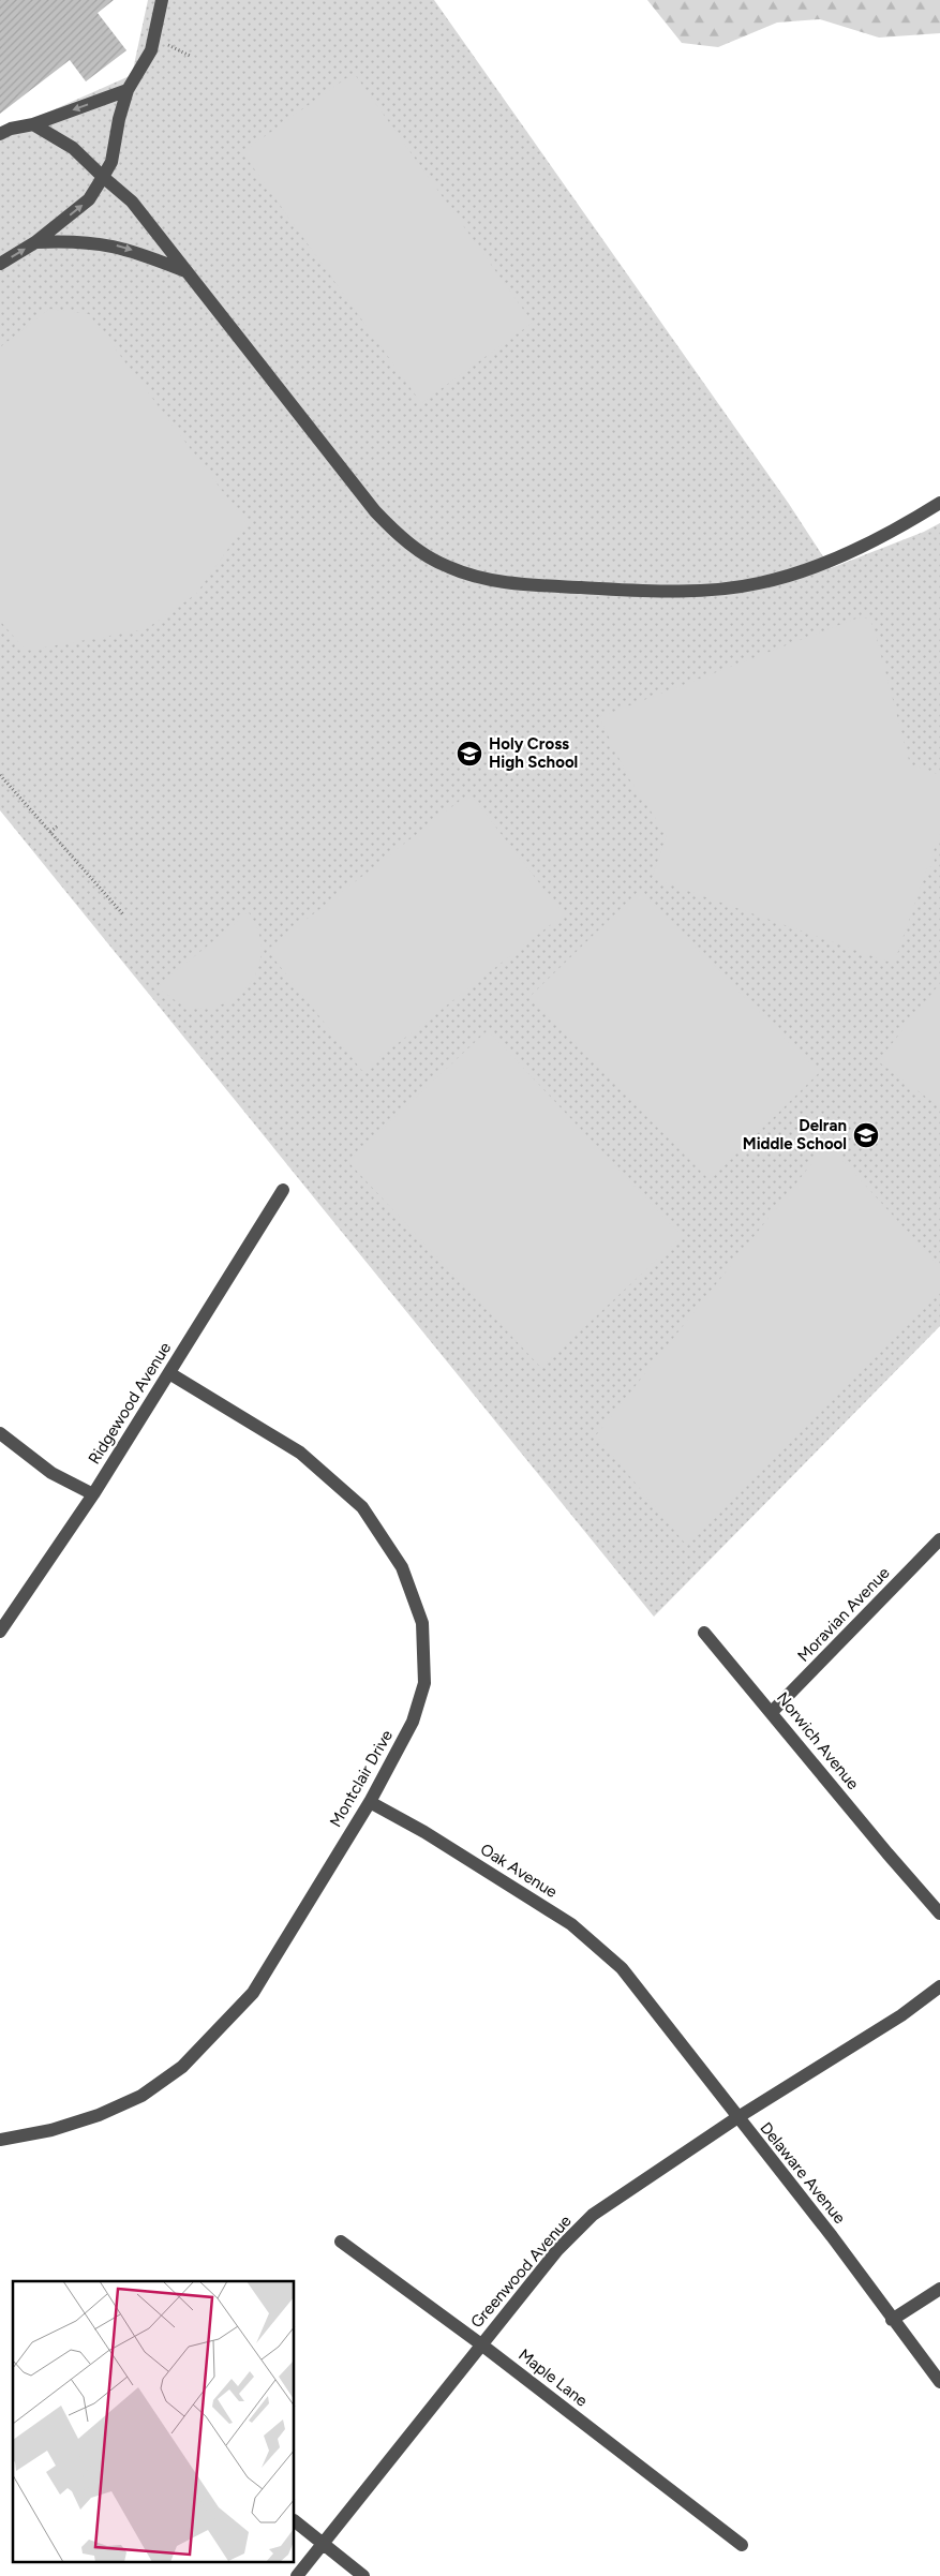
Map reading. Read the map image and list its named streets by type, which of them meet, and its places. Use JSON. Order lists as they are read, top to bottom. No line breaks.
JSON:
{"streets":{"street":["Ridgewood Avenue","Moravian Avenue","Norwich Avenue","Montclair Drive","Oak Avenue","Delaware Avenue","Greenwood Avenue","Maple Lane"]},"crossings":[["Ridgewood Avenue","Montclair Drive"],["Moravian Avenue","Norwich Avenue"],["Montclair Drive","Oak Avenue"],["Oak Avenue","Delaware Avenue"],["Delaware Avenue","Greenwood Avenue"],["Greenwood Avenue","Maple Lane"]],"places":{"school or university":["Holy Cross High School","Delran Middle School"]}}
